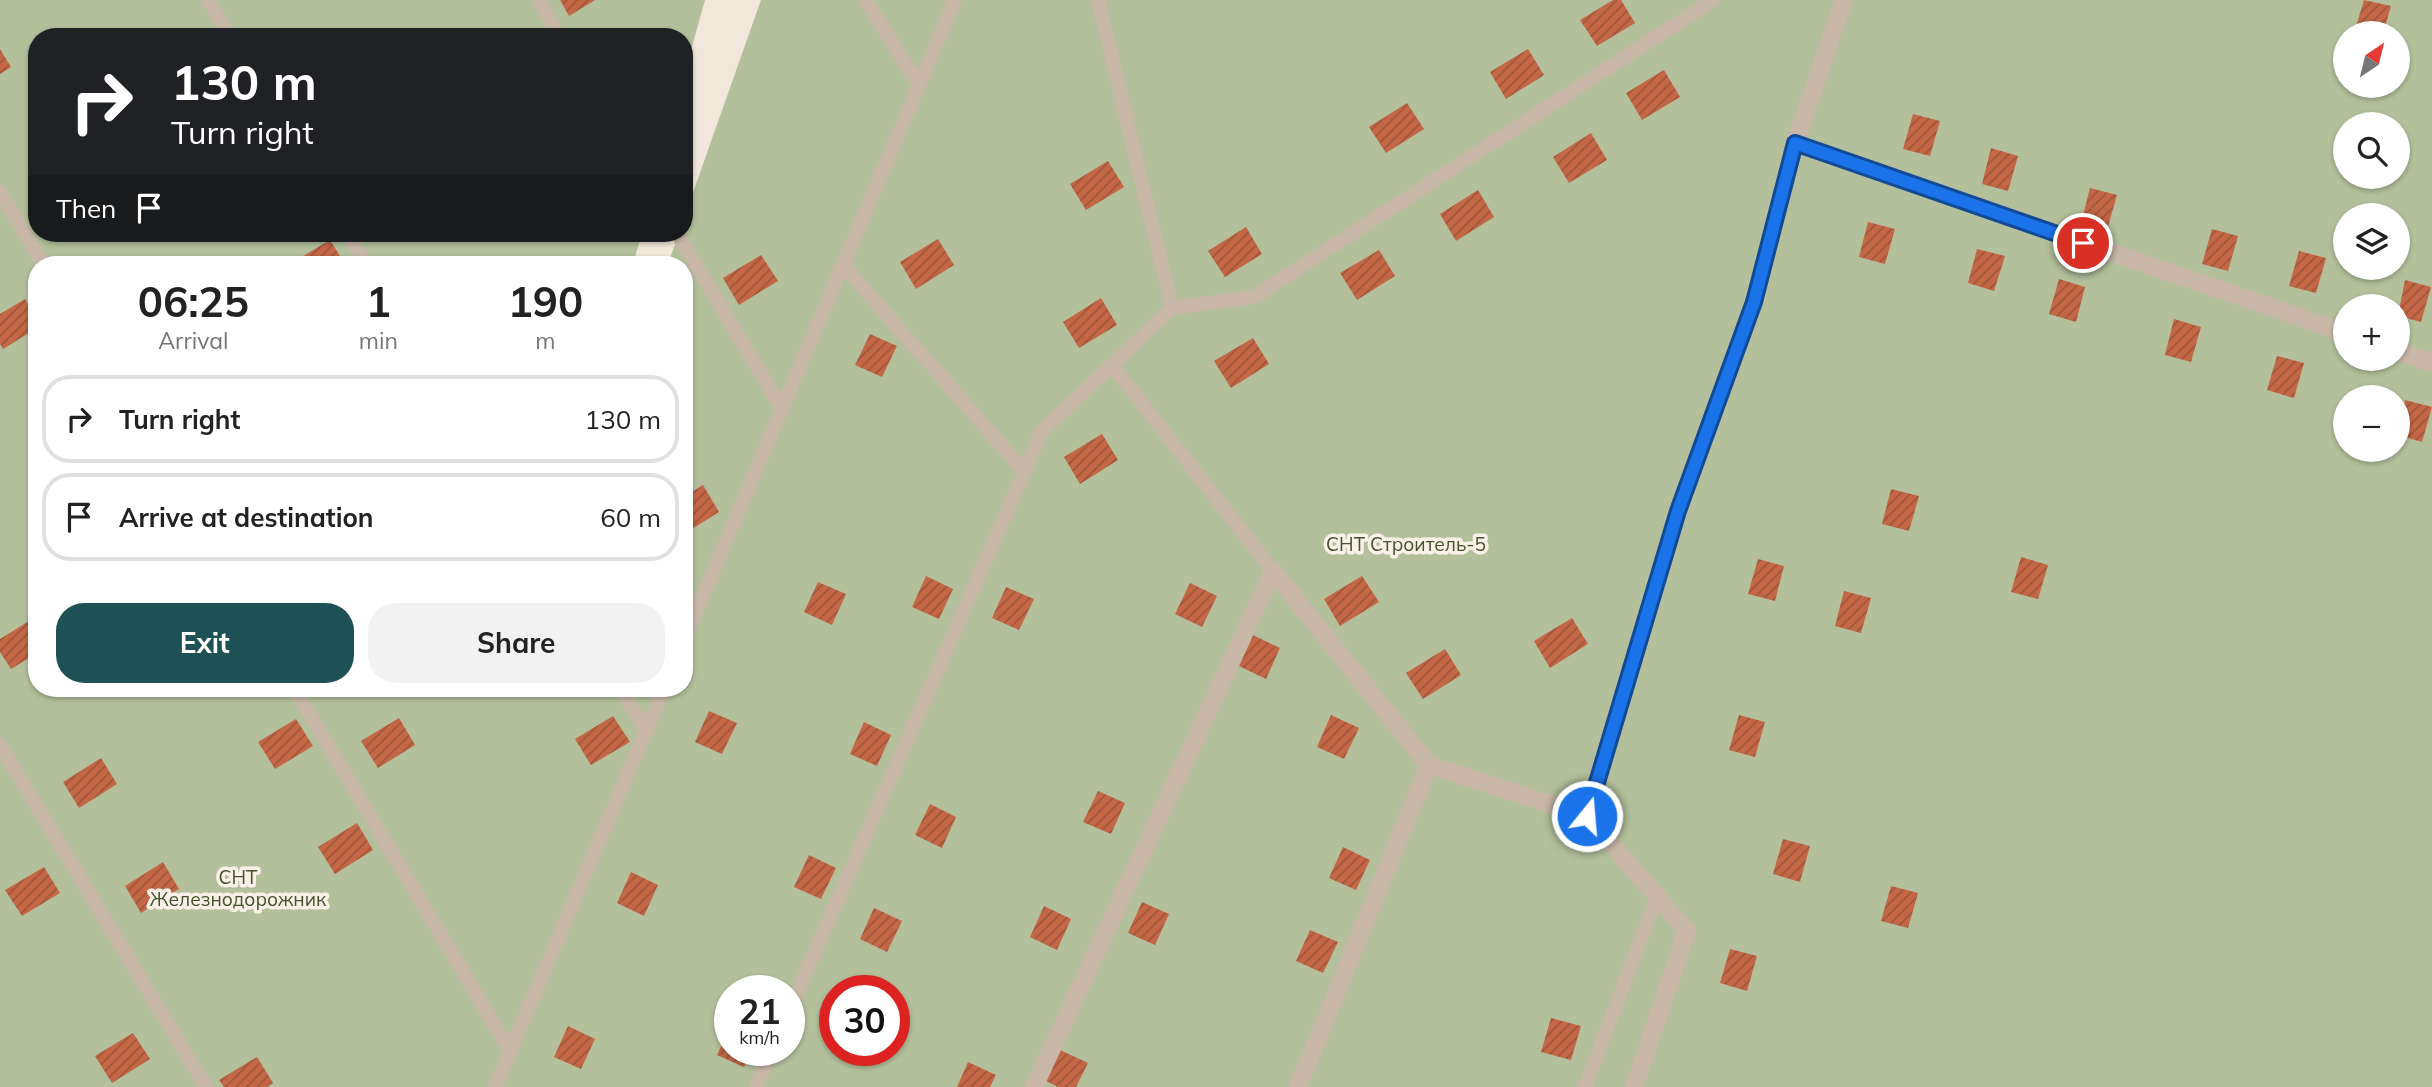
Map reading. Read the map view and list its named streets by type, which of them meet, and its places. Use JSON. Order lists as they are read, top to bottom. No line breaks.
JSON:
{"parks":["СНТ Строитель-5","СНТ Железнодорожник"],"north":"top right","page":{"map_buttons":["+","−"],"turn":["130 m","Turn right"],"then":"Then","eta":["06:25","Arrival","1","min","190","m"],"list":[{"name":"Turn right","value":"130 m"},{"name":"Arrive at destination","value":"60 m"}],"buttons":["Exit","Share"],"speed":"21 km/h","limit":"30"}}
